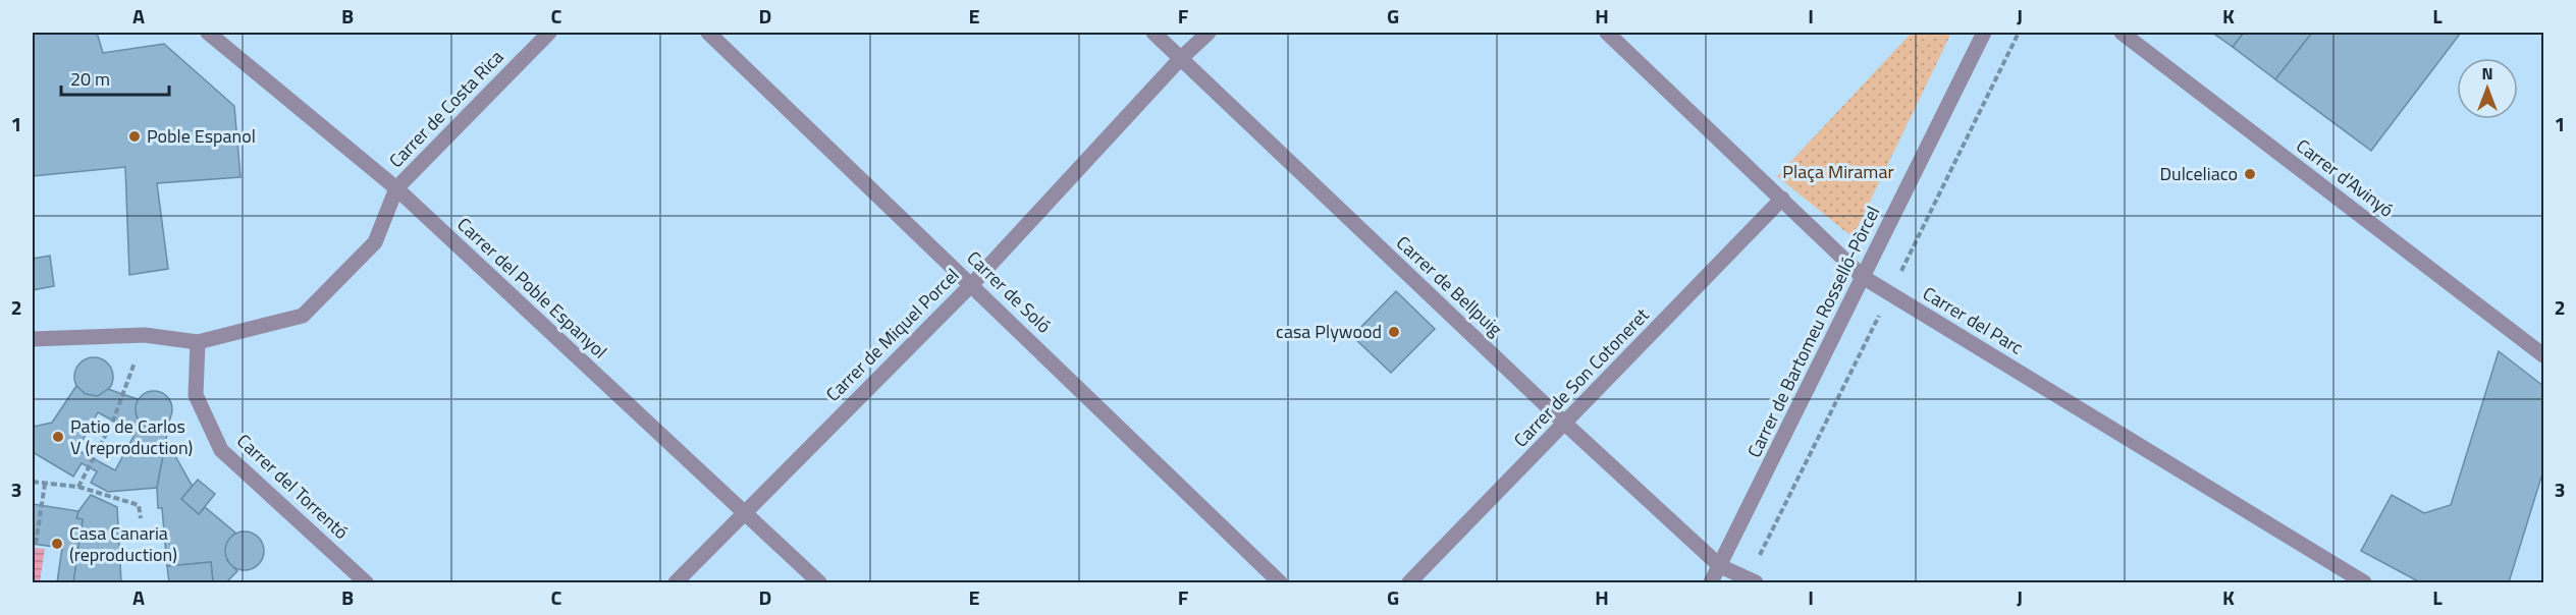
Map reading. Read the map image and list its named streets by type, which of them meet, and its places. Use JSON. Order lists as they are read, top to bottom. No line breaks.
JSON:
{"streets":{"street":["Carrer de Costa Rica","Carrer d'Avinyó","Carrer de Bellpuig","Carrer del Poble Espanyol","Carrer de Soló","Carrer del Parc","Carrer de Bartomeu Rosselló-Pòrcel","Carrer de Miquel Porcel","Carrer de Son Cotoneret","Carrer del Torrentó"]},"crossings":[["Carrer de Costa Rica","Carrer del Poble Espanyol"],["Carrer de Bellpuig","Carrer de Bartomeu Rosselló-Pòrcel"],["Carrer de Bellpuig","Carrer de Miquel Porcel"],["Carrer de Bellpuig","Carrer de Son Cotoneret"],["Carrer del Poble Espanyol","Carrer de Miquel Porcel"],["Carrer de Soló","Carrer de Miquel Porcel"],["Carrer del Parc","Carrer de Bartomeu Rosselló-Pòrcel"],["Carrer del Parc","Carrer de Son Cotoneret"]],"parks":["Plaça Miramar"],"places":["Poble Espanol","Dulceliaco","casa Plywood","Patio de Carlos V (reproduction)","Casa Canaria (reproduction)"],"scale_bar":"20 m","north":"top","grid":{"columns":["A","B","C","D","E","F","G","H","I","J","K","L"],"rows":["1","2","3"]}}
